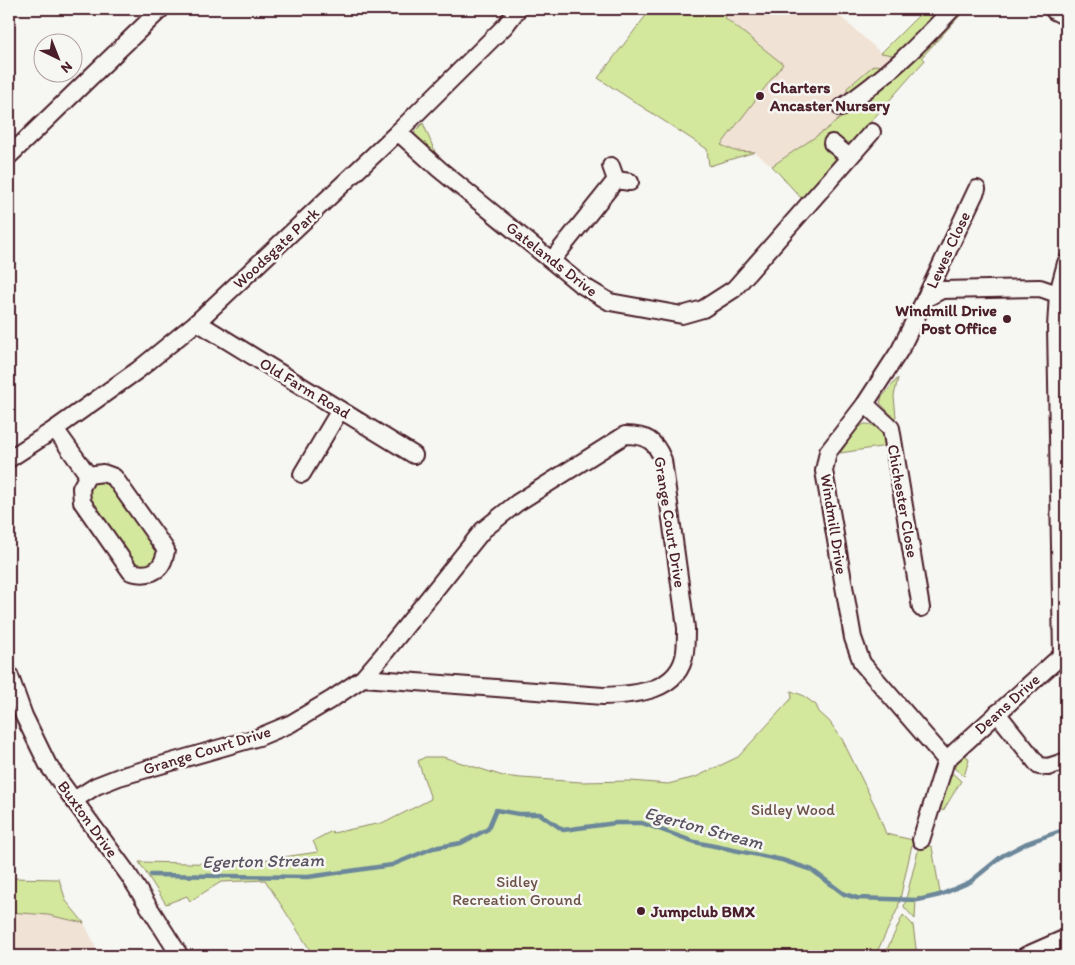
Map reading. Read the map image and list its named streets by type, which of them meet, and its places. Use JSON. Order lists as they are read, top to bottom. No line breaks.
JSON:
{"streets":{"street":["Woodsgate Park","Lewes Close","Gatelands Drive","Old Farm Road","Chichester Close","Grange Court Drive","Windmill Drive","Deans Drive","Buxton Drive"]},"crossings":[["Woodsgate Park","Gatelands Drive"],["Woodsgate Park","Old Farm Road"],["Lewes Close","Windmill Drive"],["Chichester Close","Windmill Drive"],["Grange Court Drive","Buxton Drive"],["Windmill Drive","Deans Drive"]],"water":["Egerton Stream"],"parks":["Sidley Wood","Sidley Recreation Ground"],"places":["Charters Ancaster Nursery","Windmill Drive Post Office","Jumpclub BMX"],"north":"bottom right"}
